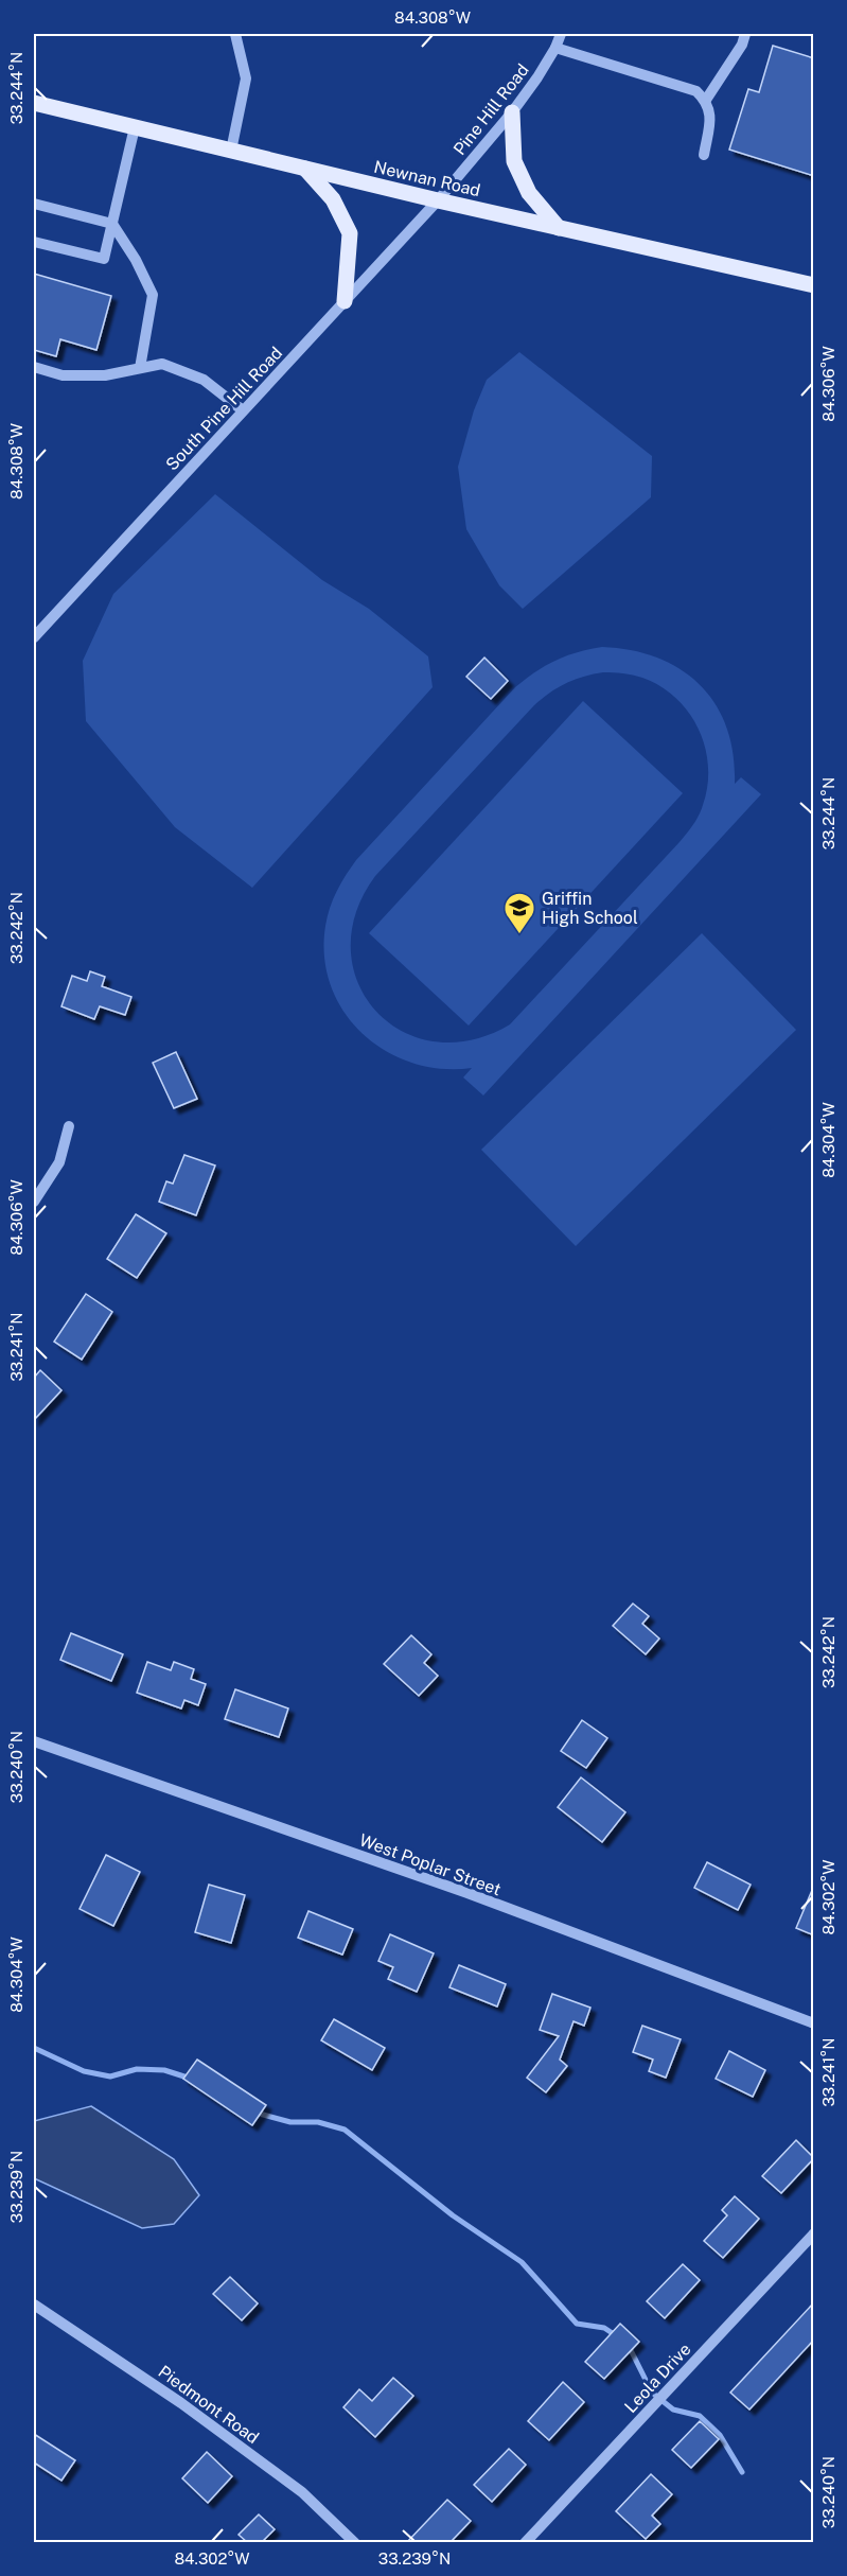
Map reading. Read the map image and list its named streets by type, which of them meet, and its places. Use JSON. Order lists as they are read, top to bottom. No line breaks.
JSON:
{"streets":{"main road":["Newnan Road"],"street":["Pine Hill Road","South Pine Hill Road","West Poplar Street","Leola Drive","Piedmont Road"]},"crossings":[["Pine Hill Road","Newnan Road"],["Pine Hill Road","South Pine Hill Road"],["Newnan Road","South Pine Hill Road"]],"places":{"school or university":["Griffin High School"]},"coordinates":["84.308°W","33.244°N","84.306°W","33.242°N","84.304°W","33.241°N","33.240°N","84.302°W","33.239°N"]}
